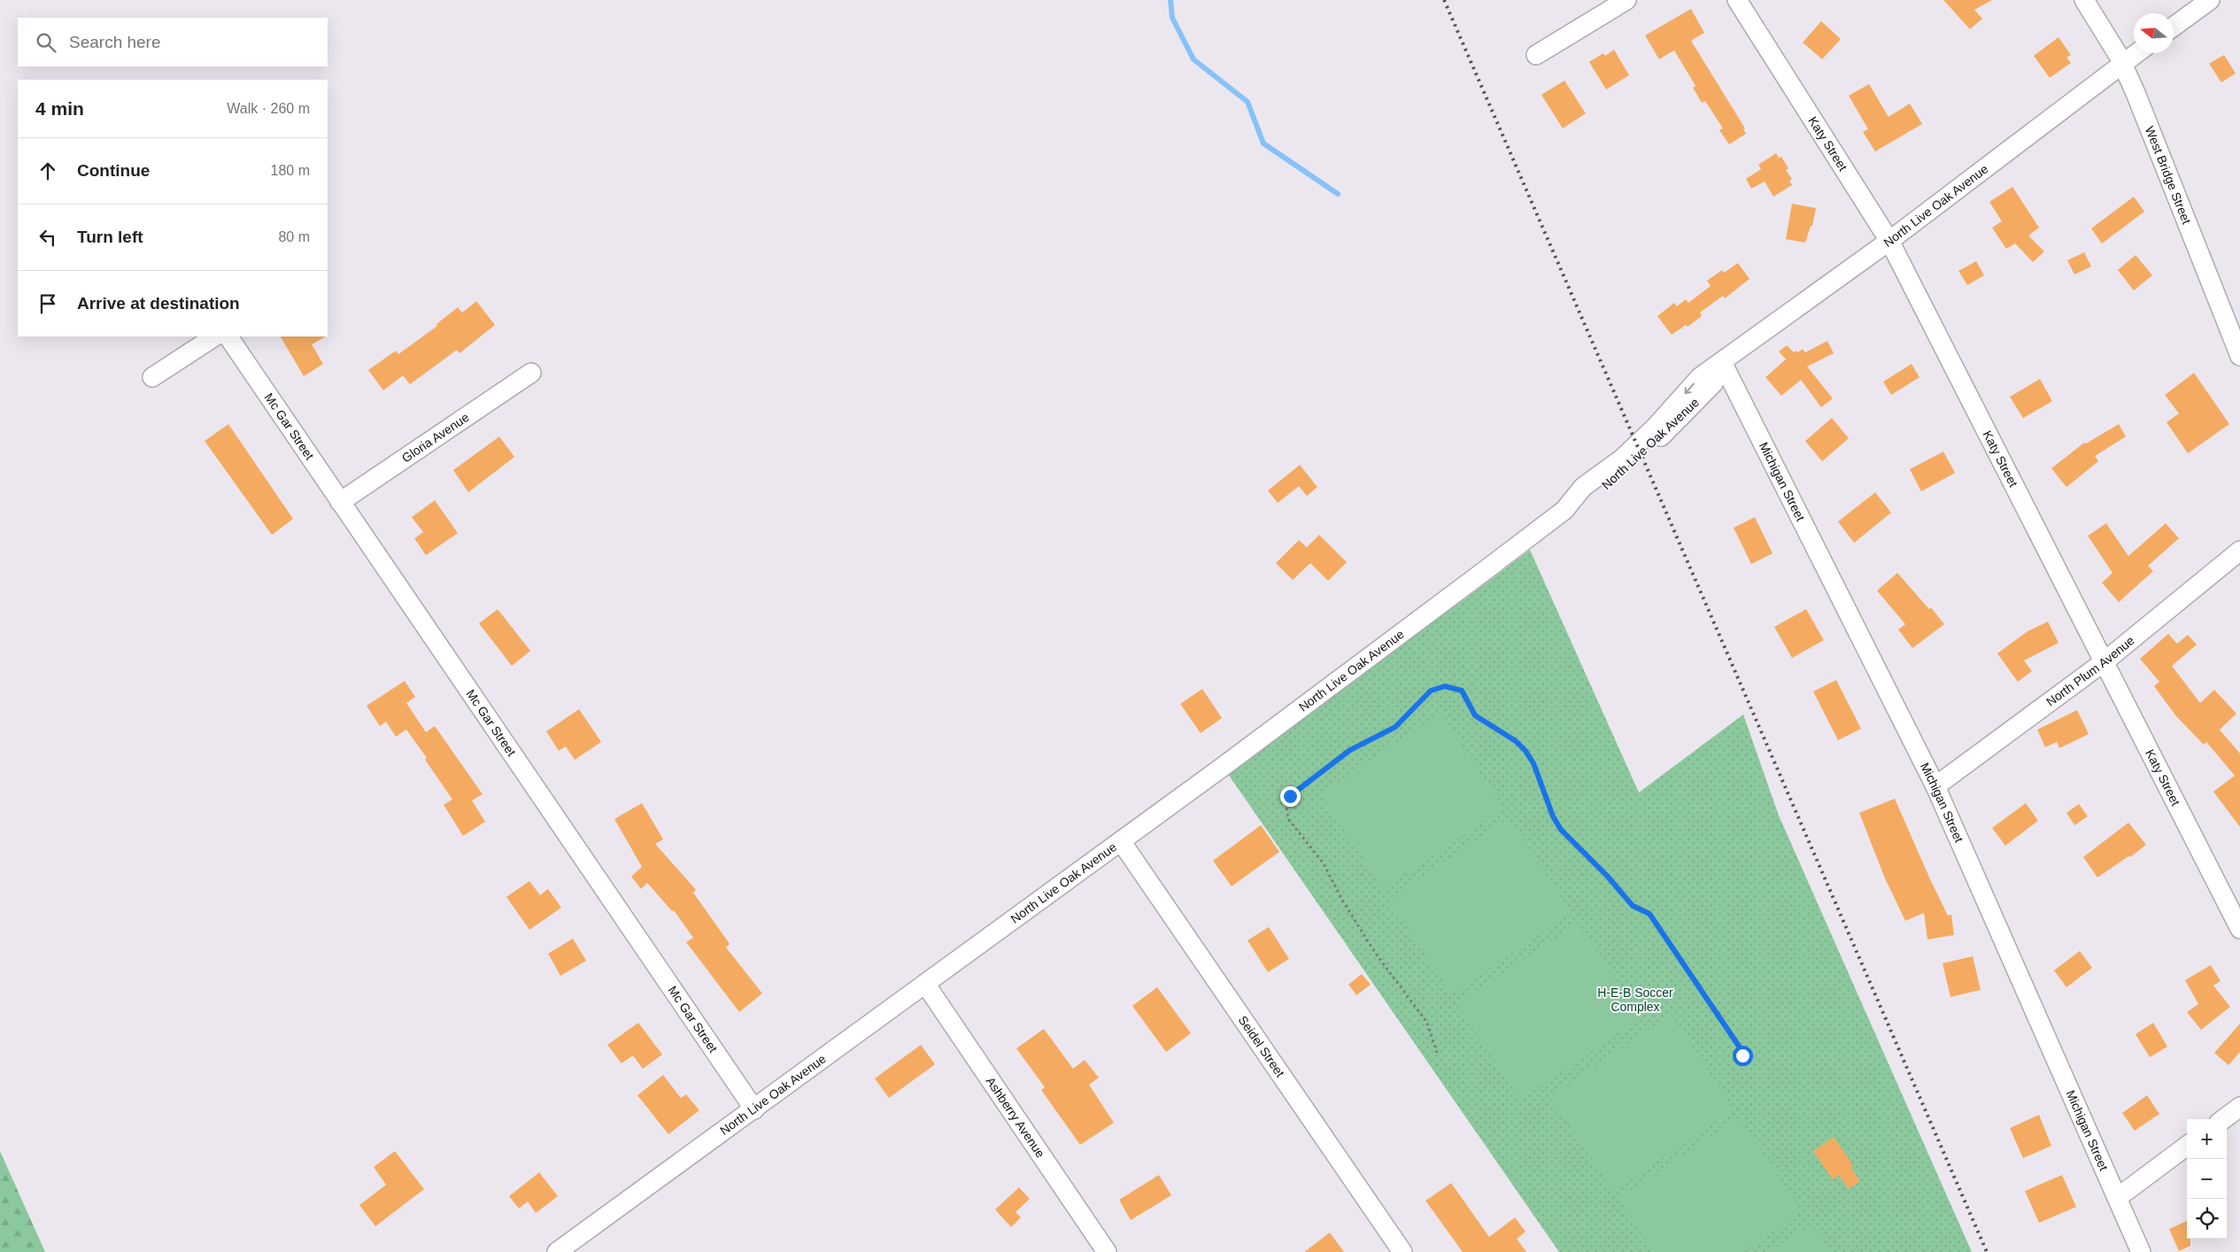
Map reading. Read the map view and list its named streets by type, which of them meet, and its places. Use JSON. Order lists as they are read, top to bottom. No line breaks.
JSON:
{"streets":{"street":["Katy Street","West Bridge Street","North Live Oak Avenue","Mc Gar Street","Gloria Avenue","Michigan Street","North Plum Avenue","Seidel Street","Ashberry Avenue"]},"crossings":[["Katy Street","North Live Oak Avenue"],["Katy Street","North Plum Avenue"],["West Bridge Street","North Live Oak Avenue"],["North Live Oak Avenue","Mc Gar Street"],["North Live Oak Avenue","Michigan Street"],["North Live Oak Avenue","Seidel Street"],["North Live Oak Avenue","Ashberry Avenue"],["Mc Gar Street","Gloria Avenue"],["Michigan Street","North Plum Avenue"]],"parks":["H-E-B Soccer Complex"],"north":"left","page":{"search":"Search here","heading":["4 min","Walk · 260 m"],"list":[["Continue","180 m"],["Turn left","80 m"],"Arrive at destination"],"map_buttons":["+","−"]}}
